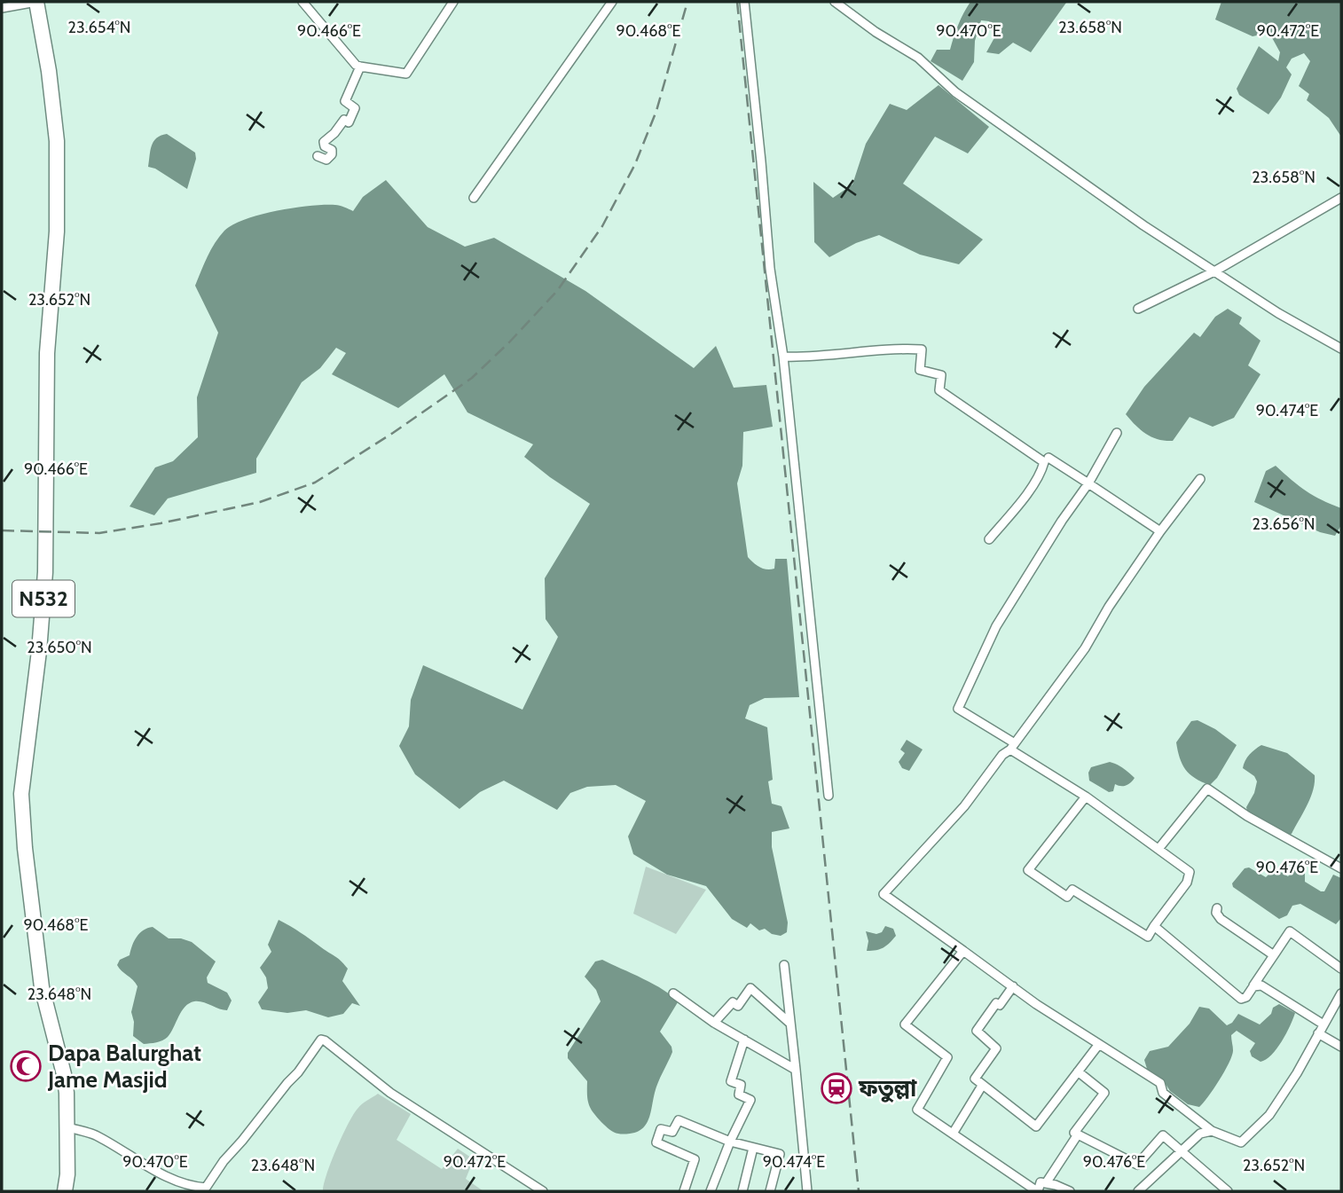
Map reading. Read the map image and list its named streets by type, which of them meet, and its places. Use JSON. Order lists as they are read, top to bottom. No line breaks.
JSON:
{"streets":{"highway":["N532"]},"places":{"mosque":["Dapa Balurghat Jame Masjid"],"station":["ফতুল্লা"]},"coordinates":["23.654°N","23.658°N","90.466°E","90.468°E","90.470°E","90.472°E","23.652°N","90.474°E","23.656°N","23.650°N","90.476°E","23.648°N"]}
